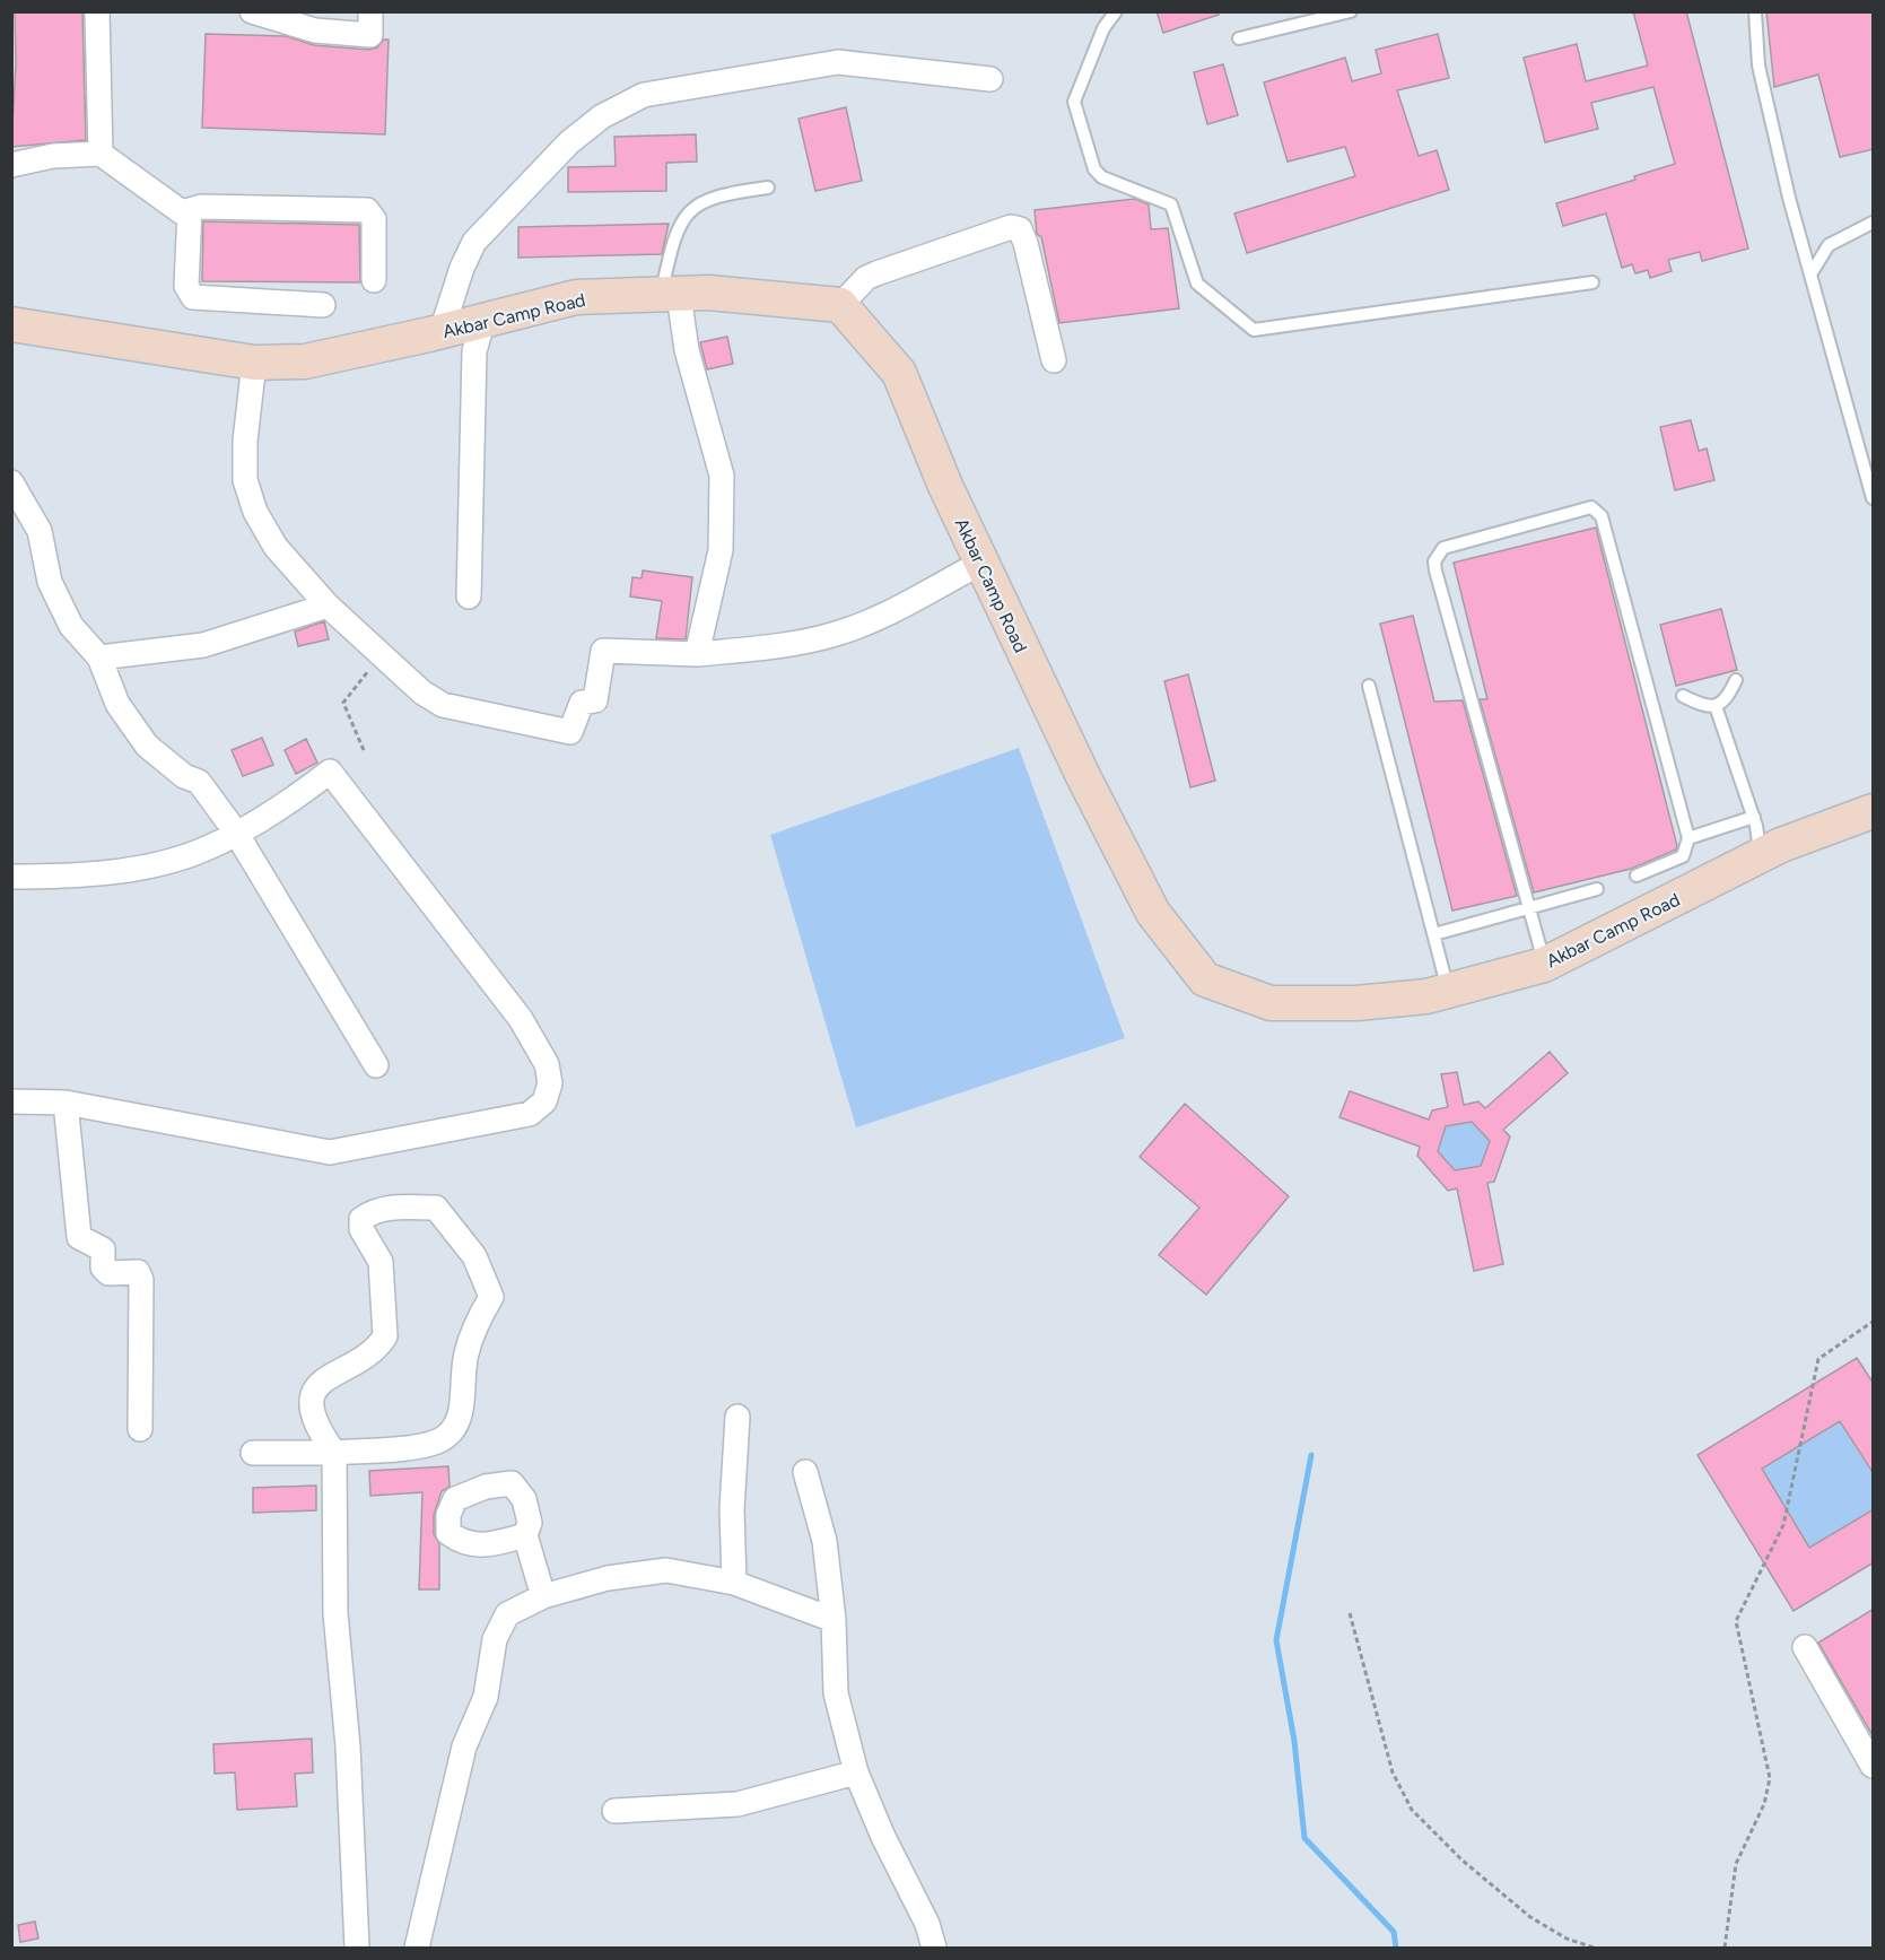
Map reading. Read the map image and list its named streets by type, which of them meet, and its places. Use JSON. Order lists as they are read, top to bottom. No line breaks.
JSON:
{"streets":{"street":["Akbar Camp Road"]}}
